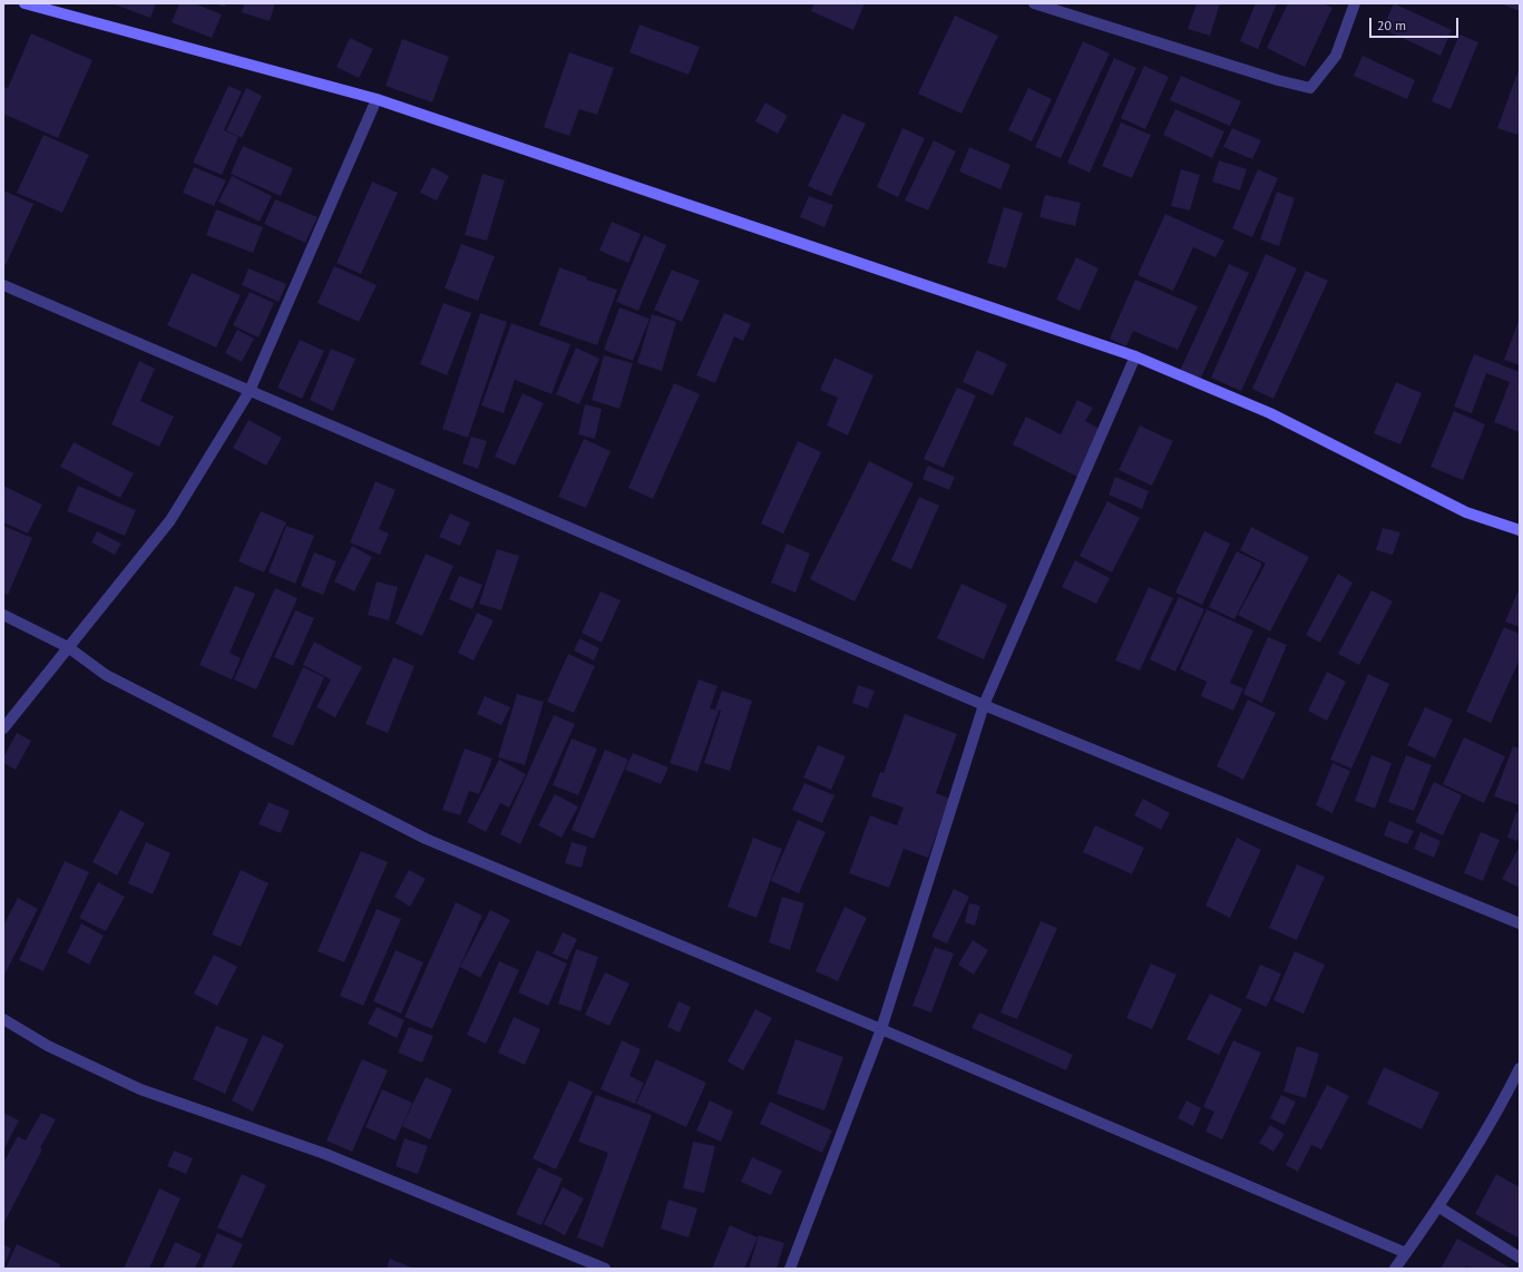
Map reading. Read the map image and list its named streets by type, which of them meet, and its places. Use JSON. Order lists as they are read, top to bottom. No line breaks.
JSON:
{"scale_bar":"20 m"}
